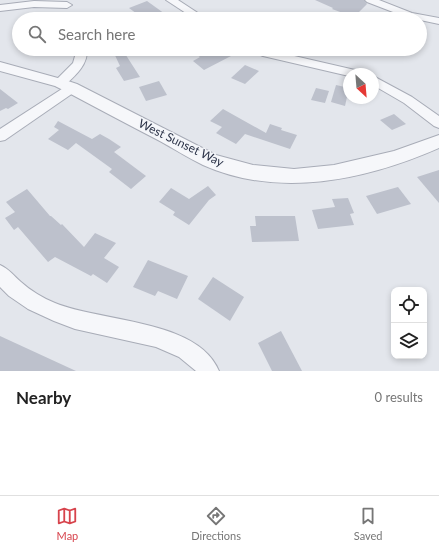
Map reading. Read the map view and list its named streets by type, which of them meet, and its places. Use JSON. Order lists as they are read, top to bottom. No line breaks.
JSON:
{"streets":{"street":["West Sunset Way"]},"north":"bottom right","page":{"search":"Search here","heading":["Nearby","0 results"],"nav":["Map","Directions","Saved"]}}
